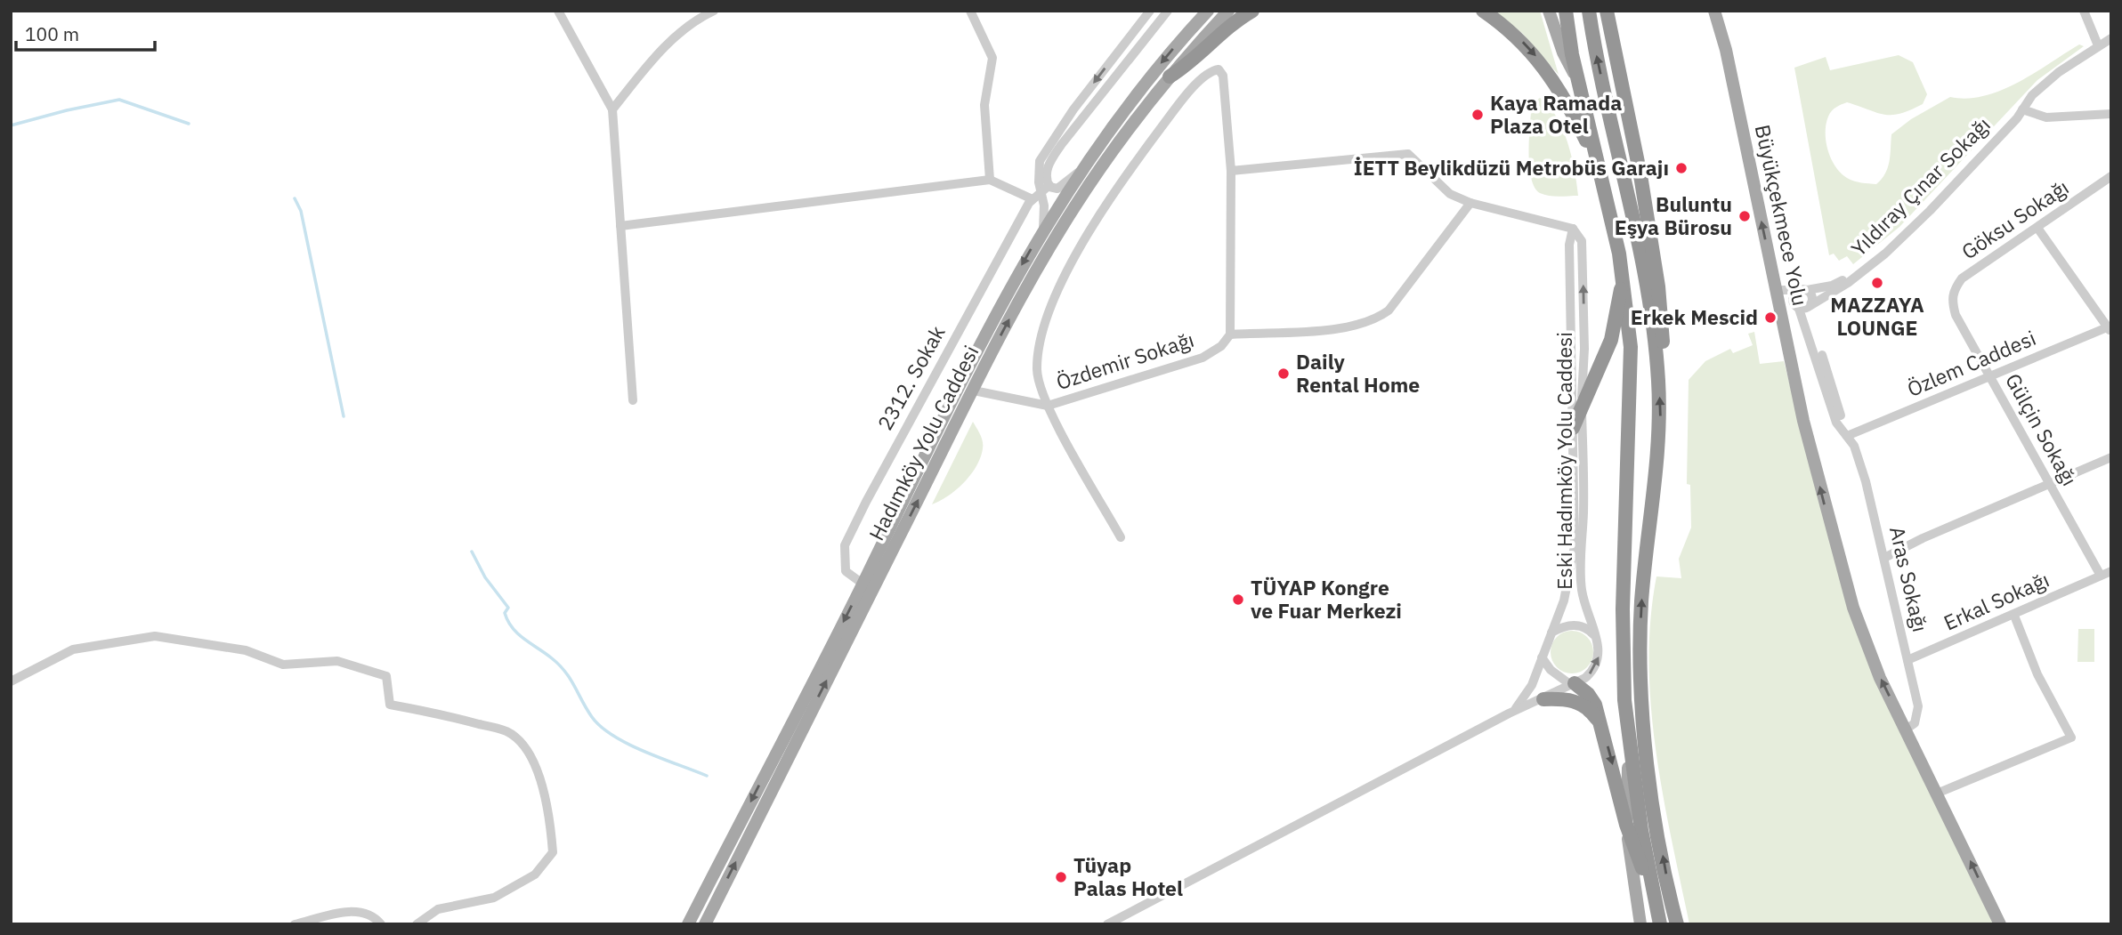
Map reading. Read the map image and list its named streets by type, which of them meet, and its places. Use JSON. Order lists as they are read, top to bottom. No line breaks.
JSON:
{"streets":{"main road":["Büyükçekmece Yolu","Hadımköy Yolu Caddesi"],"street":["Yıldıray Çınar Sokağı","Göksu Sokağı","Özdemir Sokağı","Özlem Caddesi","2312. Sokak","Gülçin Sokağı","Eski Hadımköy Yolu Caddesi","Aras Sokağı","Erkal Sokağı"]},"crossings":[["Yıldıray Çınar Sokağı","Büyükçekmece Yolu"],["Yıldıray Çınar Sokağı","Aras Sokağı"],["Büyükçekmece Yolu","Aras Sokağı"],["Göksu Sokağı","Gülçin Sokağı"],["Özdemir Sokağı","Hadımköy Yolu Caddesi"],["Özlem Caddesi","Gülçin Sokağı"],["Özlem Caddesi","Aras Sokağı"],["2312. Sokak","Hadımköy Yolu Caddesi"],["Gülçin Sokağı","Erkal Sokağı"],["Aras Sokağı","Erkal Sokağı"]],"one_way":["Büyükçekmece Yolu"],"places":["Kaya Ramada Plaza Otel","İETT Beylikdüzü Metrobüs Garajı","Buluntu Eşya Bürosu","MAZZAYA LOUNGE","Erkek Mescid","Daily Rental Home","TÜYAP Kongre ve Fuar Merkezi","Tüyap Palas Hotel"],"scale_bar":"100 m"}
